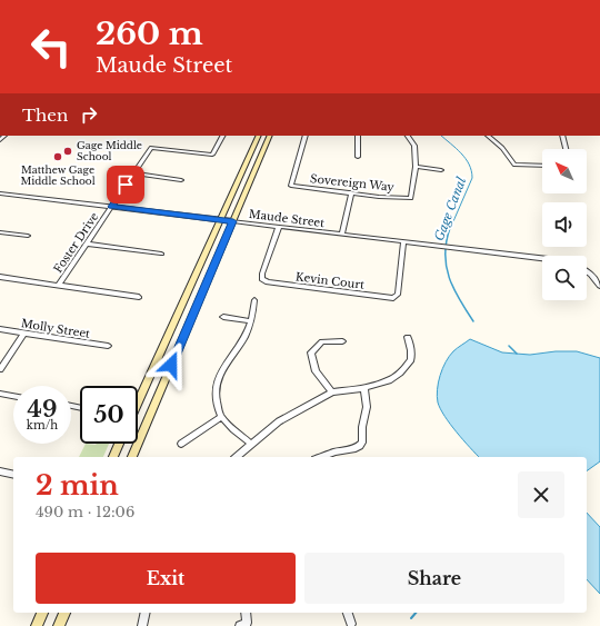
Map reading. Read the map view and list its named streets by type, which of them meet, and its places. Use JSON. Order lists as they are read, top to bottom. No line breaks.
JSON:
{"streets":{"street":["Sovereign Way","Maude Street","Foster Drive","Kevin Court","Molly Street"]},"crossings":[["Maude Street","Foster Drive"],["Maude Street","Kevin Court"]],"water":["Gage Canal"],"places":["Gage Middle School","Matthew Gage Middle School"],"north":"top left","page":{"turn":["260 m","Maude Street"],"then":"Then","speed":"49 km/h","limit":"50","heading":["2 min","490 m · 12:06"],"buttons":["Exit","Share"]}}
